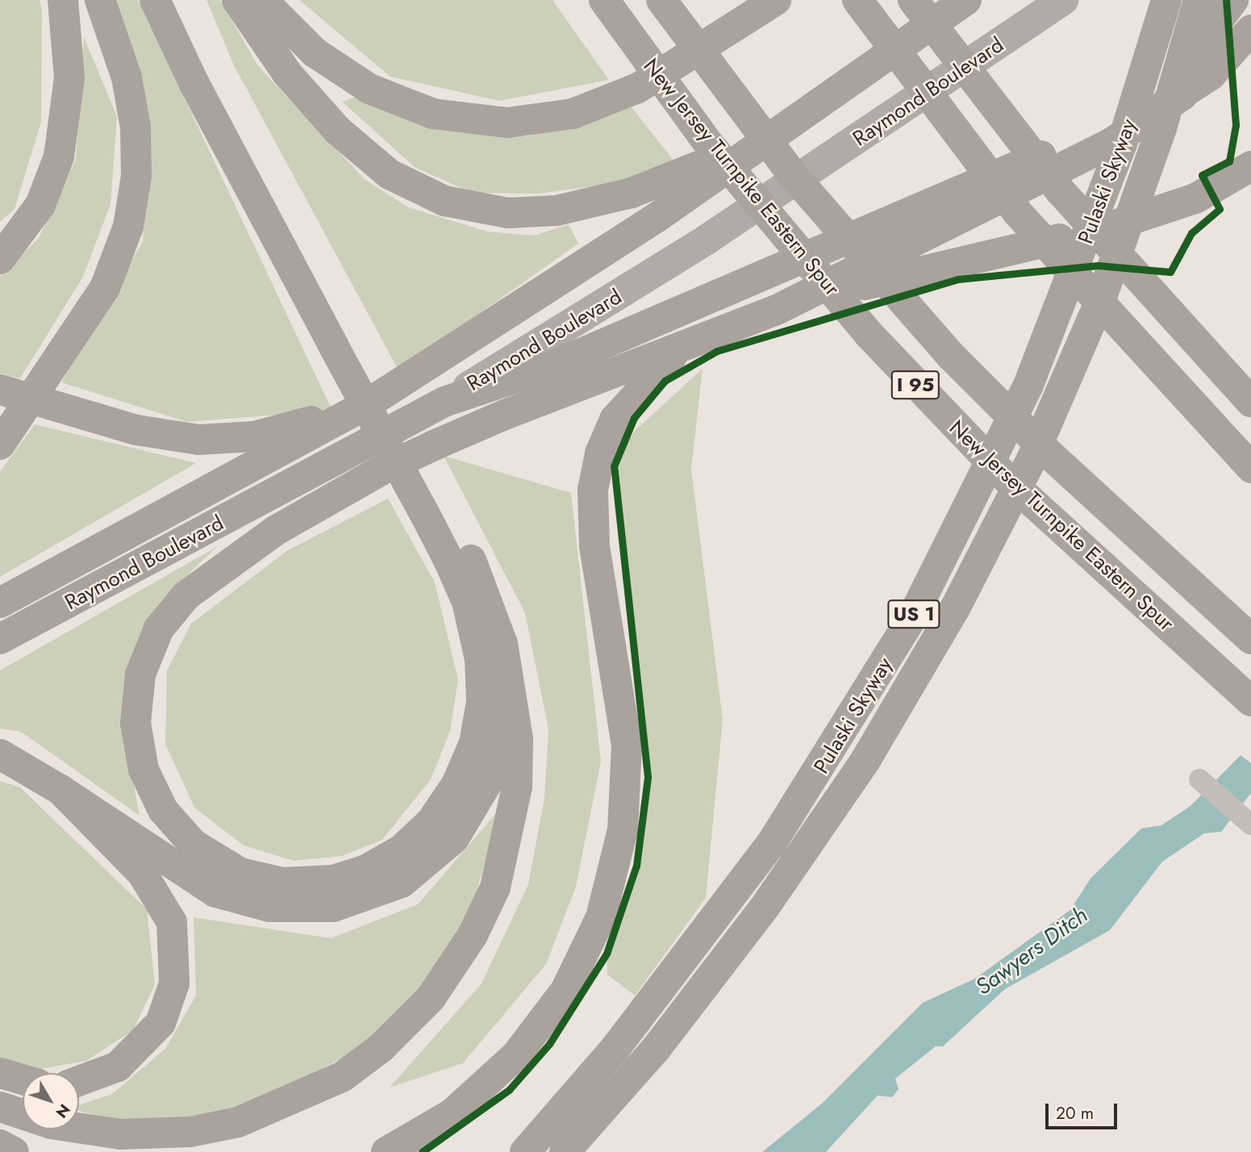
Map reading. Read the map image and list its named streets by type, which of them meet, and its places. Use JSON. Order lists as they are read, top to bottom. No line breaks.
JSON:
{"streets":{"highway":["Raymond Boulevard","New Jersey Turnpike Eastern Spur","Pulaski Skyway","I 95","US 1"]},"water":["Sawyers Ditch"],"scale_bar":"20 m","north":"bottom right"}
